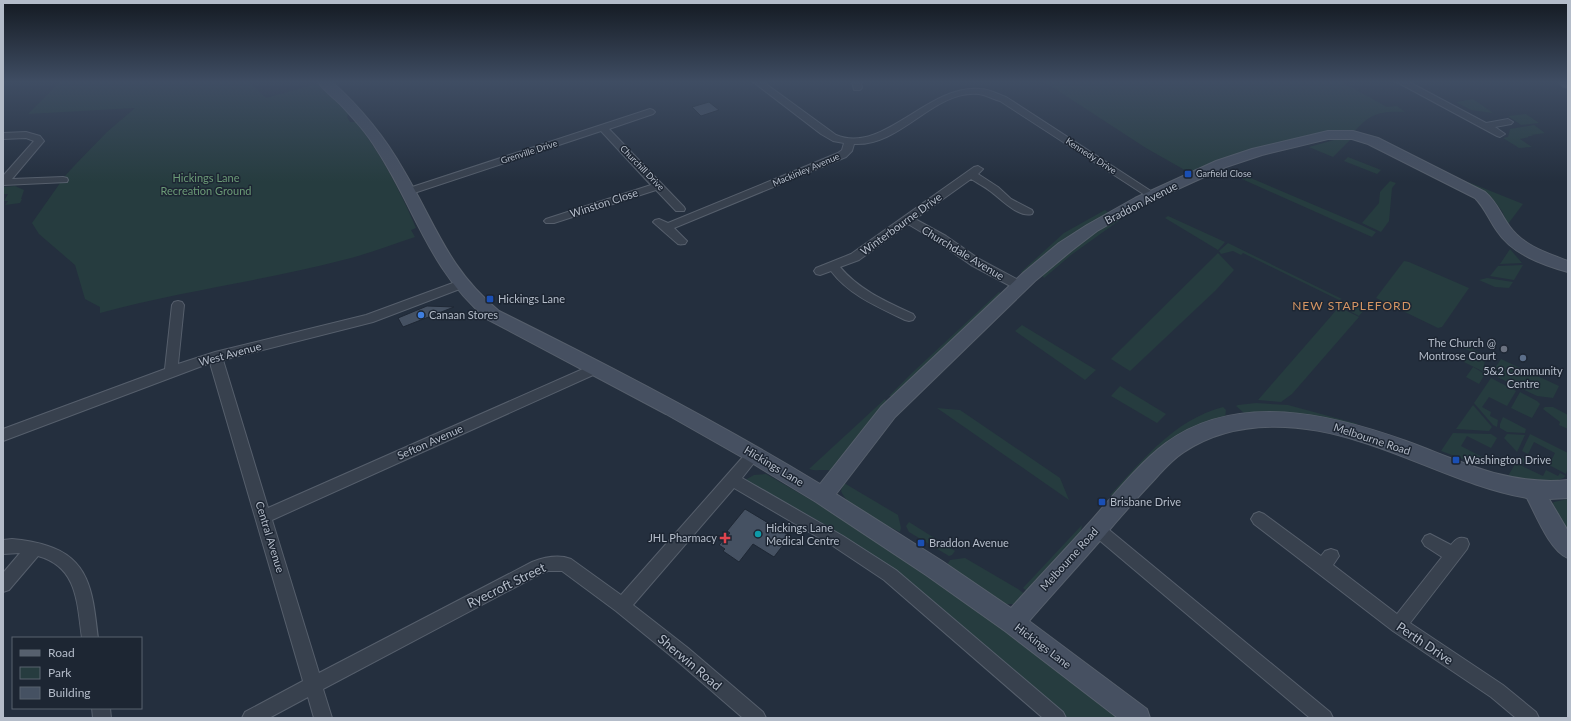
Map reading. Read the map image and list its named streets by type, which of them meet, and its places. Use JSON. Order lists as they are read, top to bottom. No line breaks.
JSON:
{"streets":{"street":["Grenville Drive","Kennedy Drive","Churchill Drive","Mackinley Avenue","Winston Close","Braddon Avenue","Winterbourne Drive","Churchdale Avenue","West Avenue","Melbourne Road","Sefton Avenue","Hickings Lane","Central Avenue","Ryecroft Street","Perth Drive","Sherwin Road"]},"crossings":[["Grenville Drive","Churchill Drive"],["Grenville Drive","Hickings Lane"],["Kennedy Drive","Mackinley Avenue"],["Kennedy Drive","Braddon Avenue"],["Churchill Drive","Winston Close"],["Braddon Avenue","Churchdale Avenue"],["Braddon Avenue","Hickings Lane"],["Winterbourne Drive","Churchdale Avenue"],["West Avenue","Hickings Lane"],["West Avenue","Central Avenue"],["Melbourne Road","Hickings Lane"],["Sefton Avenue","Hickings Lane"],["Sefton Avenue","Central Avenue"],["Central Avenue","Ryecroft Street"],["Ryecroft Street","Sherwin Road"]],"districts":["NEW STAPLEFORD"],"parks":["Hickings Lane Recreation Ground"],"places":{"transit":["Garfield Close","Hickings Lane","Washington Drive","Brisbane Drive","Braddon Avenue"],"other":["Canaan Stores","The Church @ Montrose Court","5&2 Community Centre","Hickings Lane Medical Centre"],"health":["JHL Pharmacy"]},"legend":["Road","Park","Building"]}
